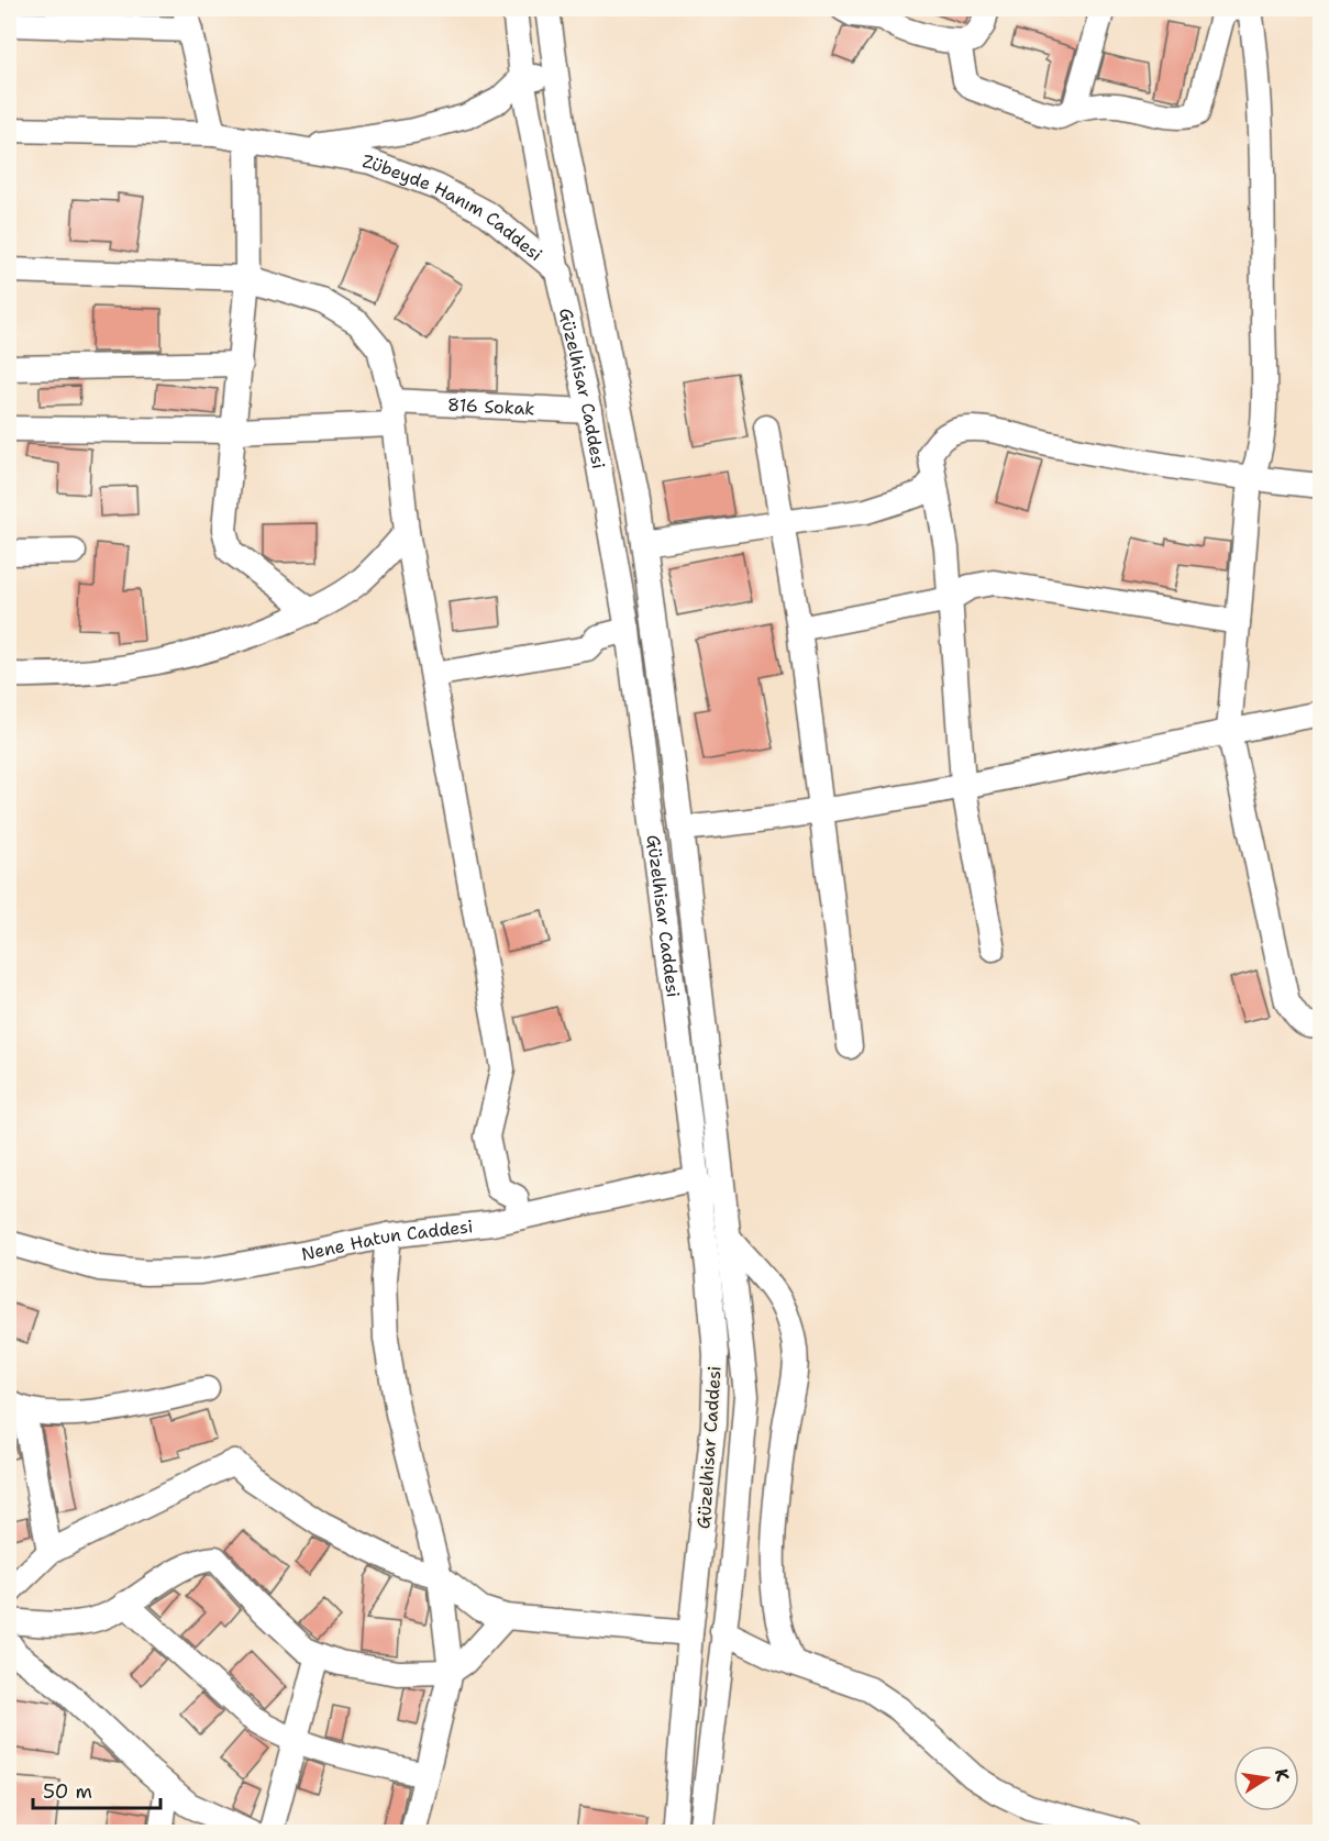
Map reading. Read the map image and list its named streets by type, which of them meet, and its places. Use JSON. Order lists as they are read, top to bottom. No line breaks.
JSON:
{"streets":{"street":["Zübeyde Hanım Caddesi","Güzelhisar Caddesi","816 Sokak","Nene Hatun Caddesi"]},"crossings":[["Zübeyde Hanım Caddesi","Güzelhisar Caddesi"],["Güzelhisar Caddesi","816 Sokak"],["Güzelhisar Caddesi","Nene Hatun Caddesi"]],"scale_bar":"50 m","north":"right"}
